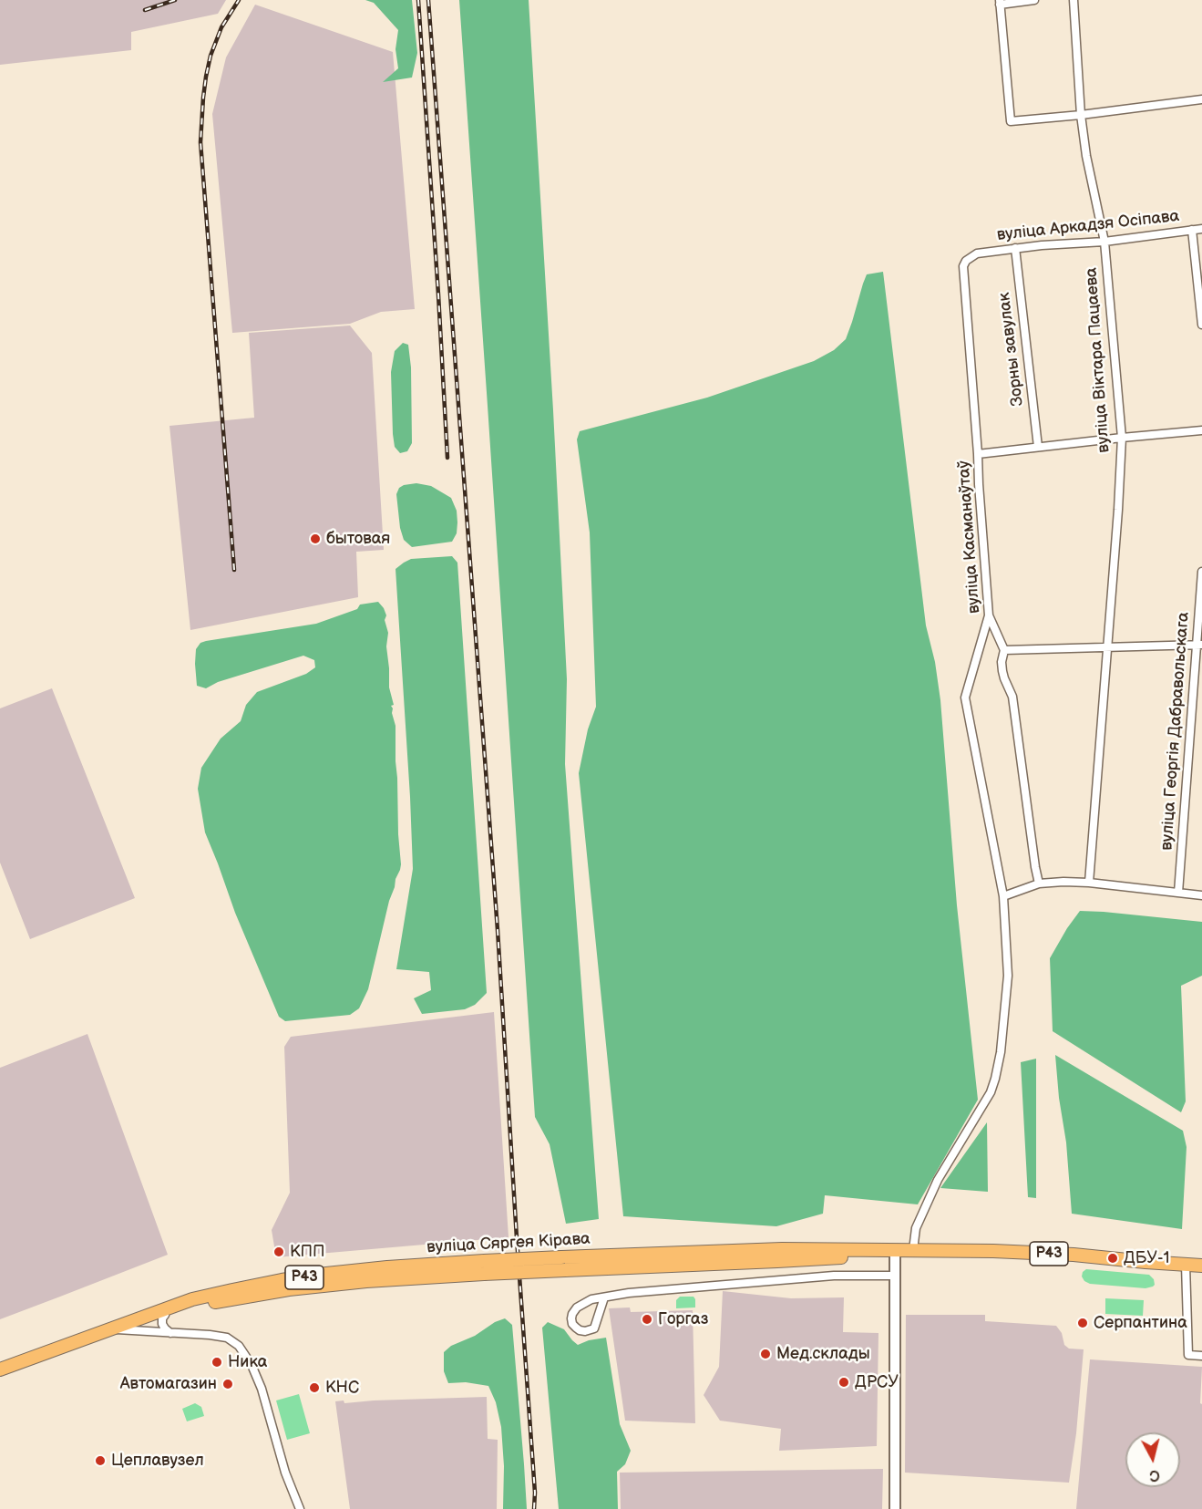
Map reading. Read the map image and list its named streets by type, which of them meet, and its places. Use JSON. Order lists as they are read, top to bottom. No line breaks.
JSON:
{"streets":{"main road":["вуліца Сяргея Кірава","Р43"],"street":["вуліца Аркадзя Осіпава","Зорны завулак","вуліца Віктара Пацаева","вуліца Касманаўтаў","вуліца Георгія Дабравольскага"]},"crossings":[["вуліца Аркадзя Осіпава","Зорны завулак"],["вуліца Аркадзя Осіпава","вуліца Віктара Пацаева"],["вуліца Аркадзя Осіпава","вуліца Касманаўтаў"]],"places":["бытовая","КПП","ДБУ-1","Горгаз","Серпантина","Мед.склады","Ника","ДРСУ","Автомагазин","КНС","Цеплавузел"],"north":"bottom"}
